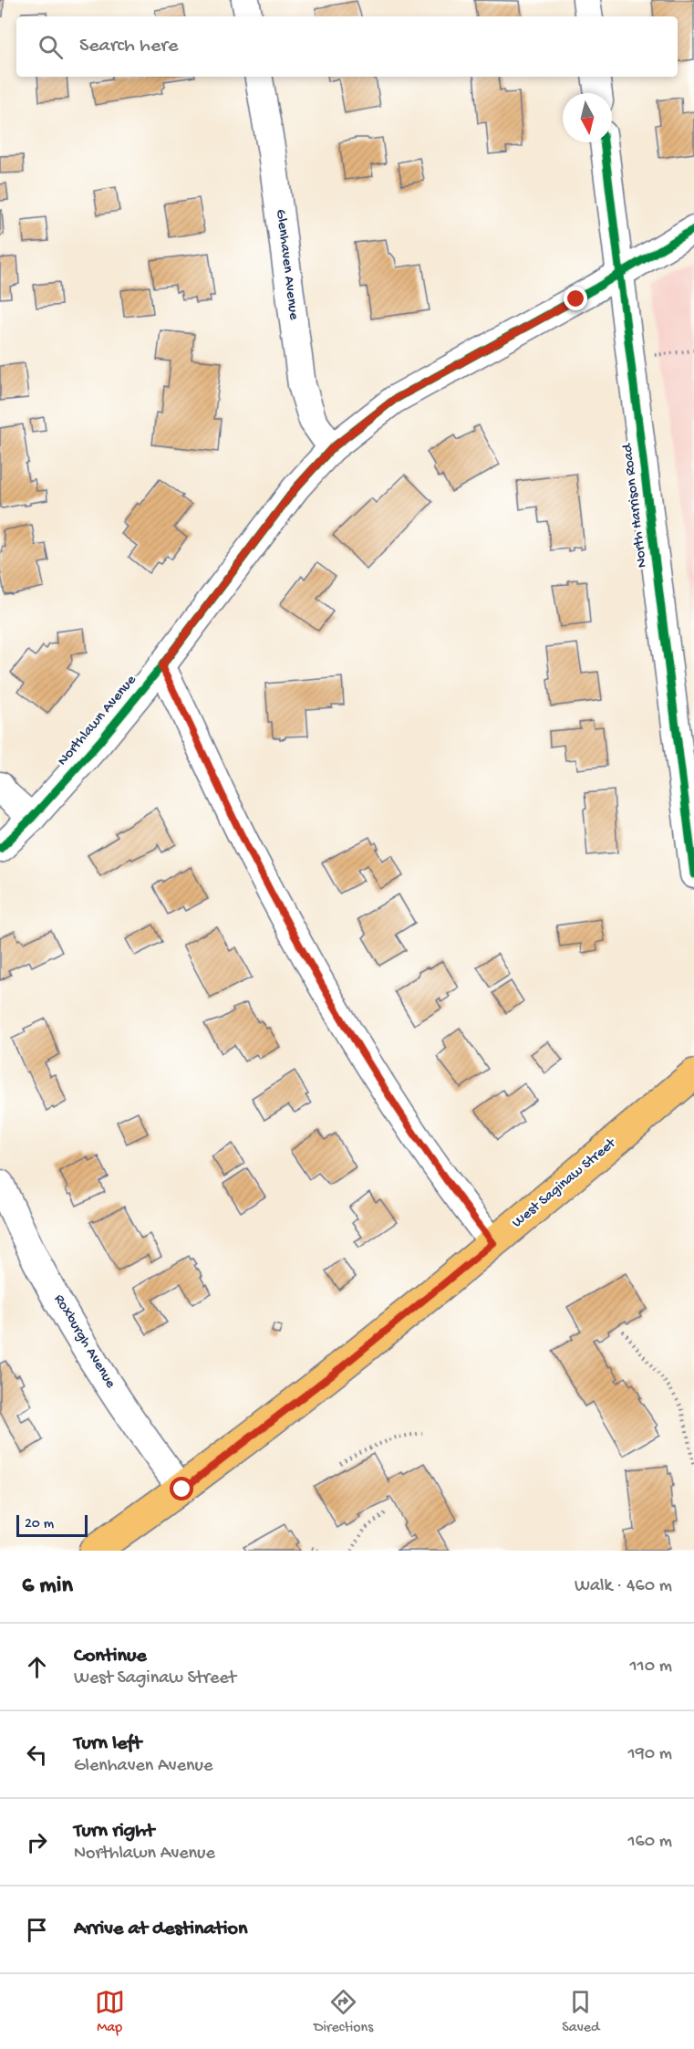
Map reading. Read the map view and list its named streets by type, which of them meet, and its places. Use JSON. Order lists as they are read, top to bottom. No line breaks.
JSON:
{"streets":{"main road":["West Saginaw Street"],"street":["Glenhaven Avenue","North Harrison Road","Northlawn Avenue","Roxburgh Avenue"]},"crossings":[["Glenhaven Avenue","Northlawn Avenue"],["North Harrison Road","Northlawn Avenue"],["West Saginaw Street","Roxburgh Avenue"]],"scale_bar":"20 m","north":"bottom","page":{"search":"Search here","scale":"20 m","heading":["6 min","Walk · 460 m"],"list":[["Continue","West Saginaw Street","110 m"],["Turn left","Glenhaven Avenue","190 m"],["Turn right","Northlawn Avenue","160 m"],"Arrive at destination"],"nav":["Map","Directions","Saved"]}}
